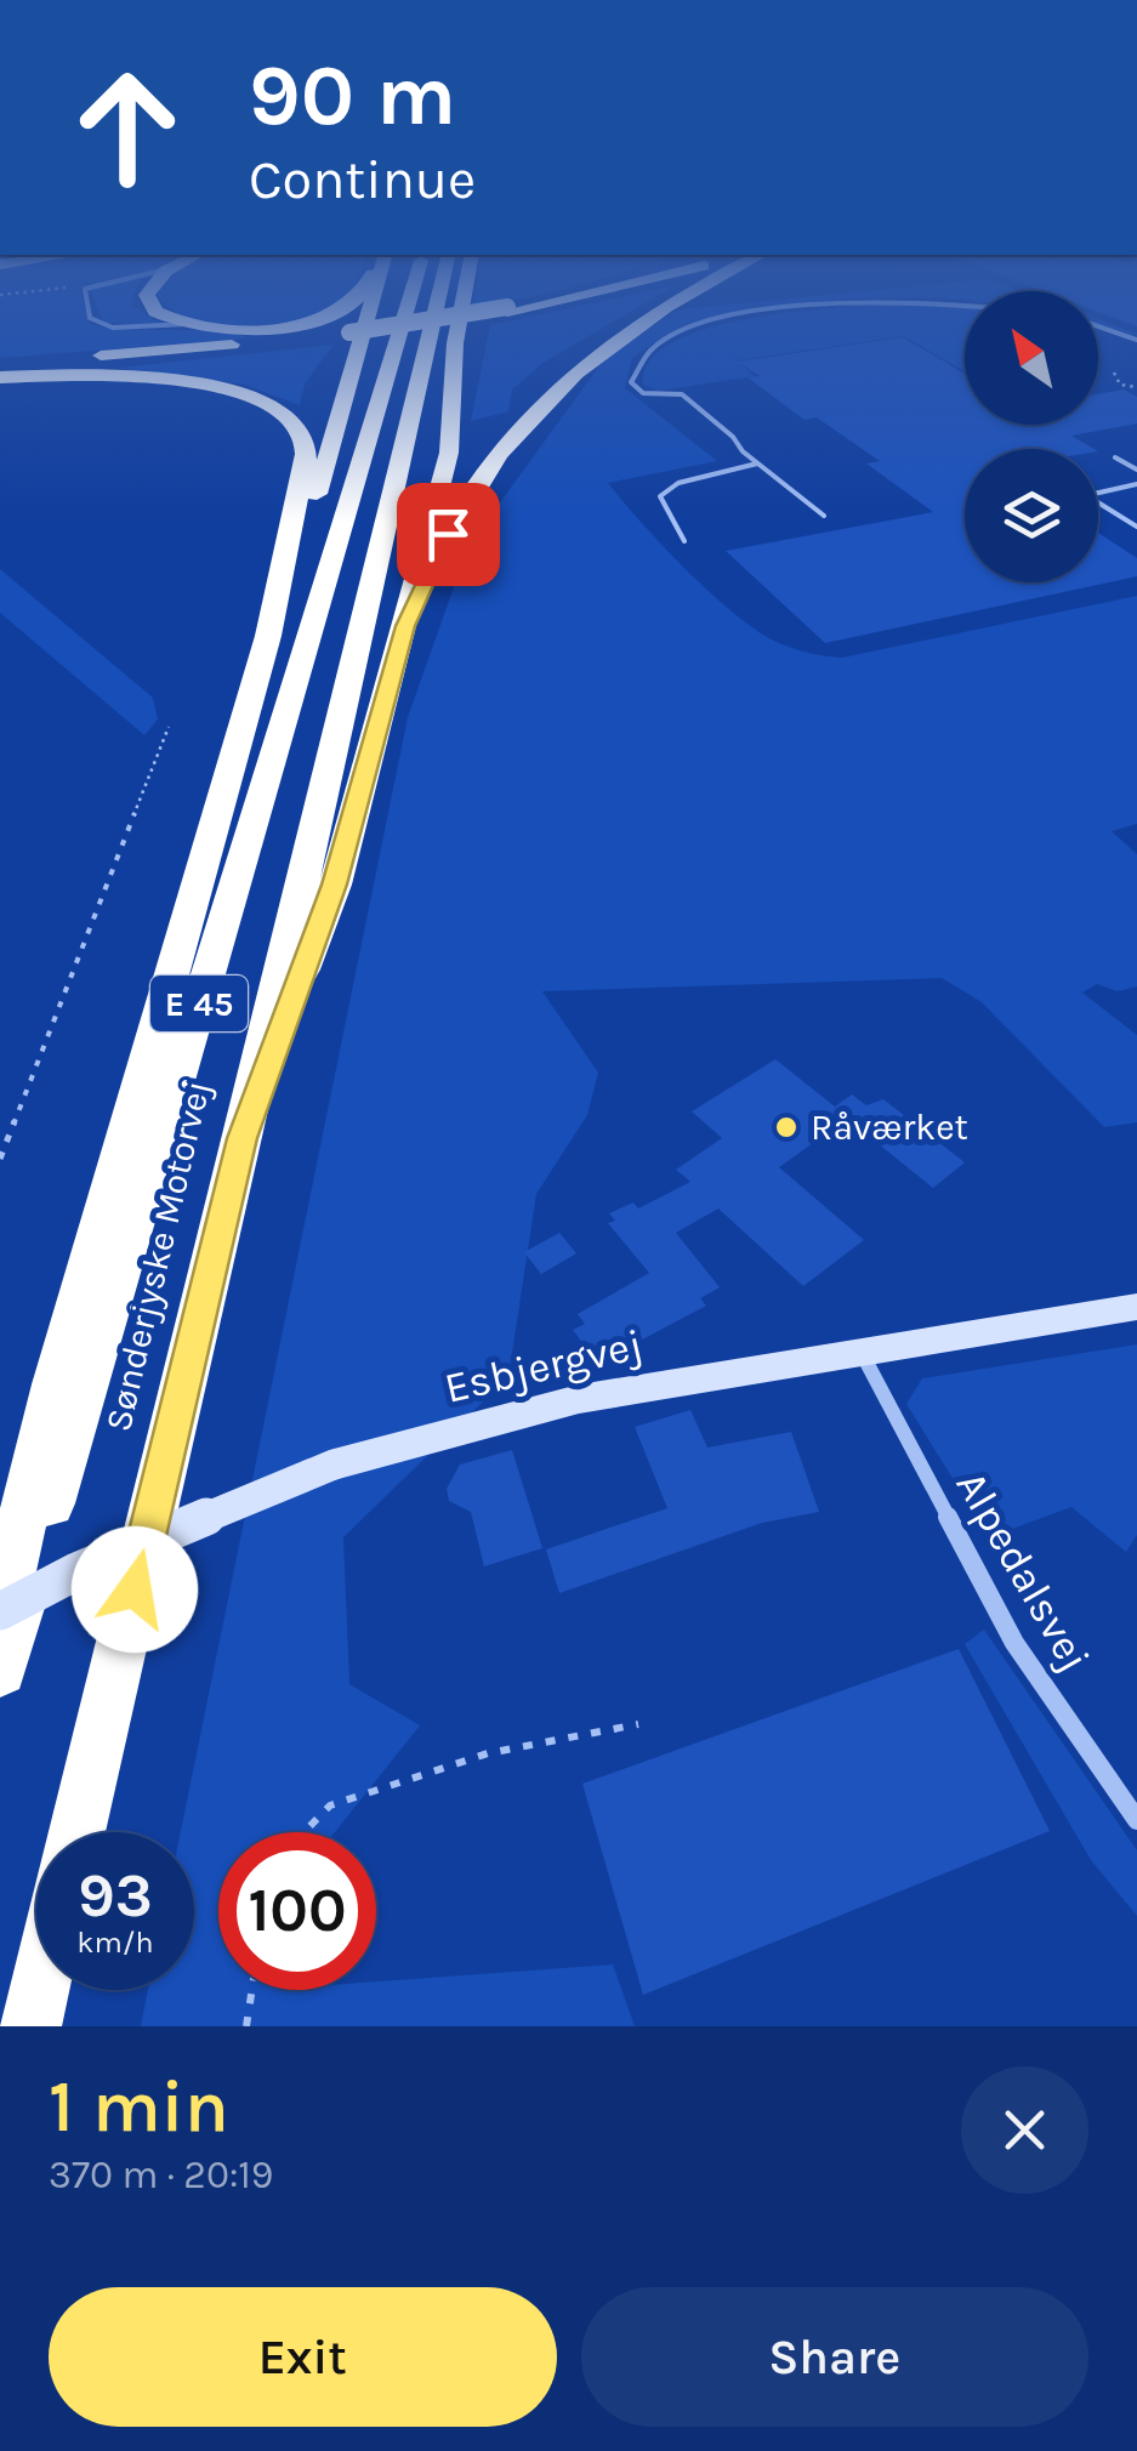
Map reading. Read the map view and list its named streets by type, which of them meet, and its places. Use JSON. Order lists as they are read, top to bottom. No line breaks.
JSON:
{"streets":{"highway":["E 45","Sønderjyske Motorvej"],"main road":["Esbjergvej"],"street":["Alpedalsvej"]},"crossings":[["Esbjergvej","Alpedalsvej"]],"places":["Råværket"],"north":"top left","page":{"turn":["90 m","Continue"],"speed":"93 km/h","limit":"100","heading":["1 min","370 m · 20:19"],"buttons":["Exit","Share"]}}
